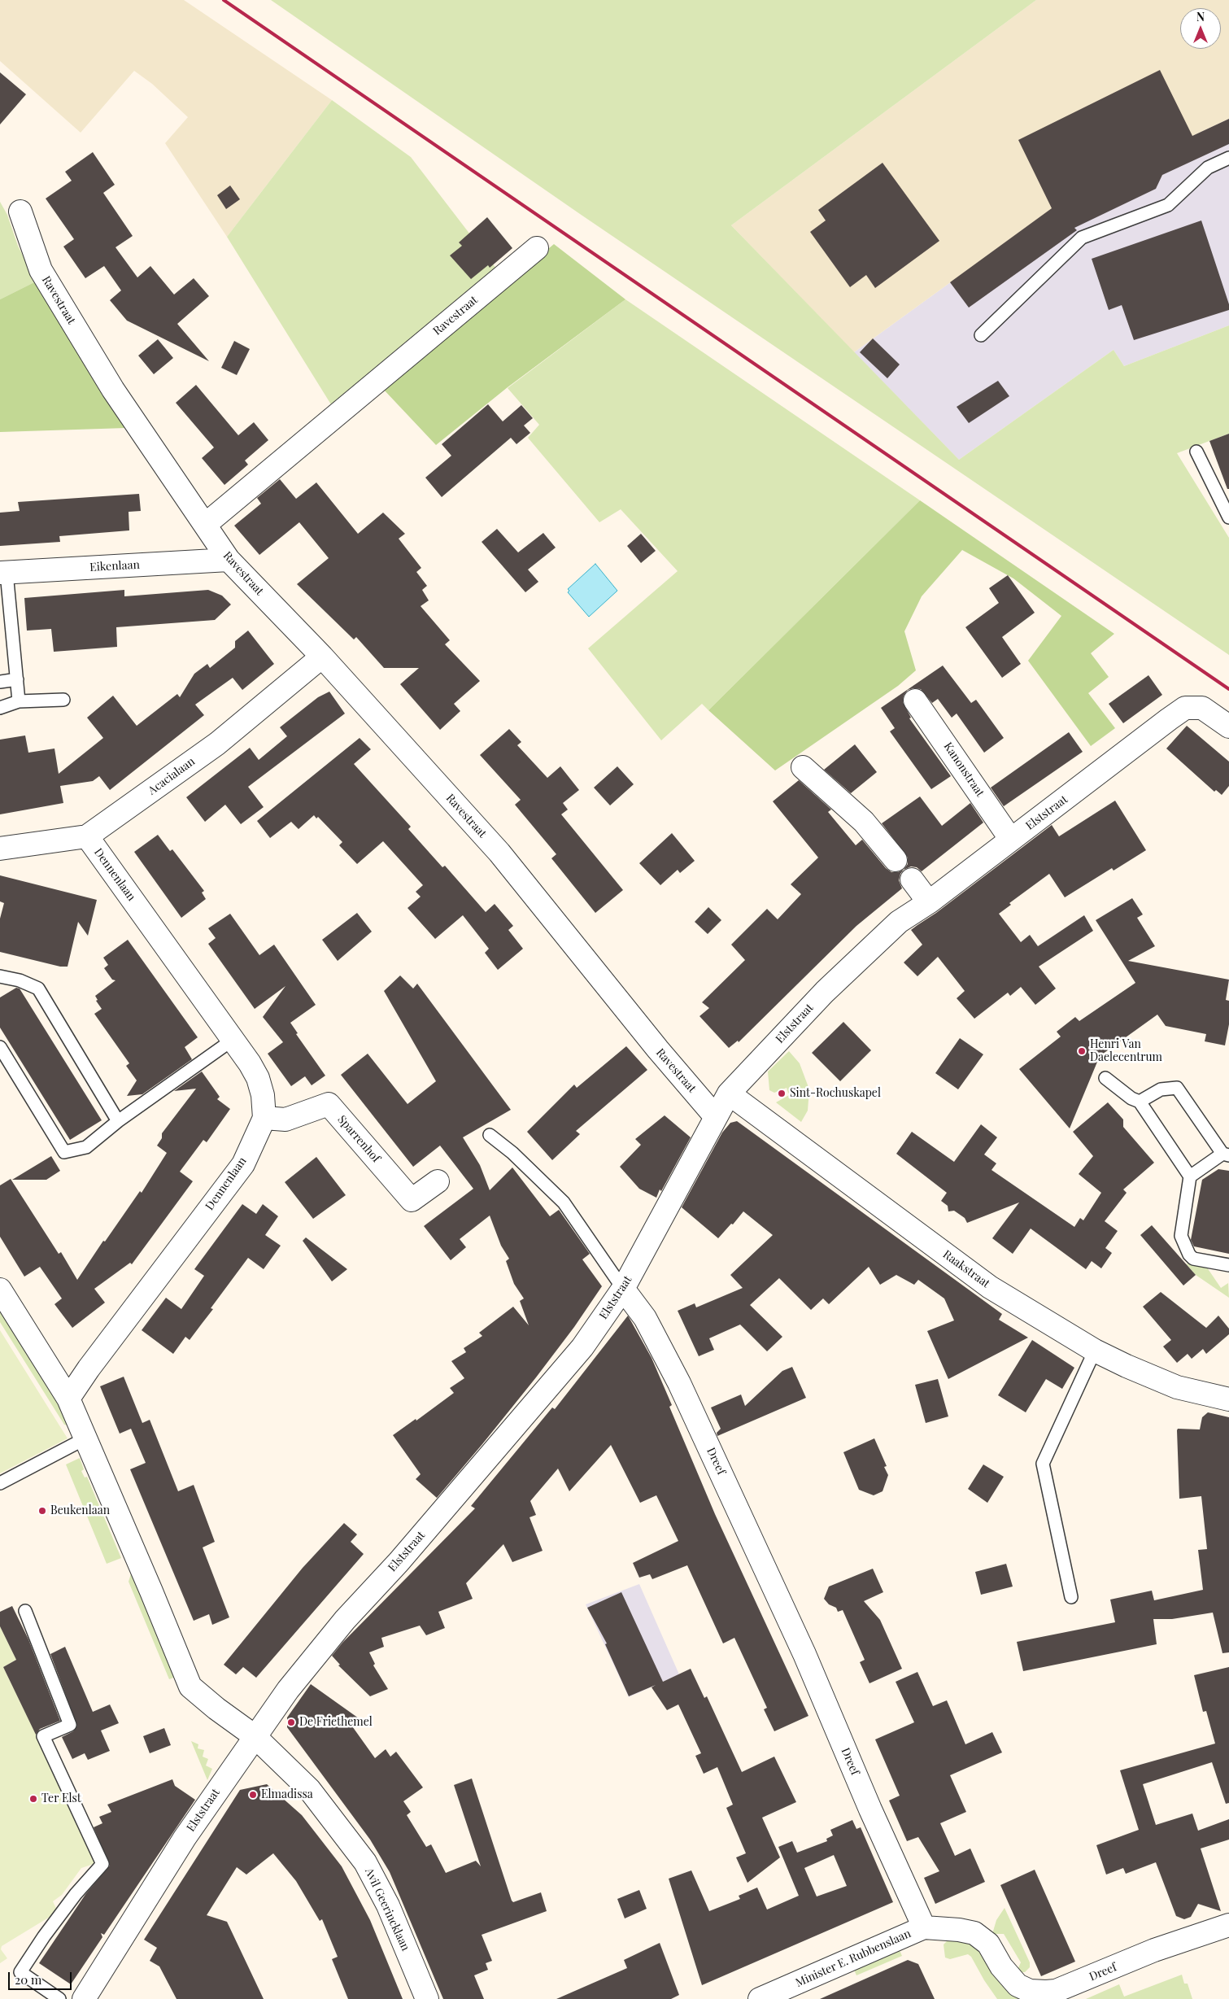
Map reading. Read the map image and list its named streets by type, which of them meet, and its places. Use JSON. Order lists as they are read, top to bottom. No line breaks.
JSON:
{"streets":{"street":["Ravestraat","Eikenlaan","Kanonstraat","Acacialaan","Elststraat","Dennenlaan","Sparrenhof","Raakstraat","Dreef","Avil Geerincklaan","Minister E. Rubbenslaan"]},"crossings":[["Ravestraat","Eikenlaan"],["Ravestraat","Acacialaan"],["Ravestraat","Elststraat"],["Kanonstraat","Elststraat"],["Acacialaan","Dennenlaan"],["Elststraat","Raakstraat"],["Elststraat","Dreef"],["Elststraat","Avil Geerincklaan"],["Dennenlaan","Sparrenhof"],["Dreef","Minister E. Rubbenslaan"]],"places":["Henri Van Daelecentrum","Sint-Rochuskapel","Beukenlaan","De Friethemel","Elmadissa","Ter Elst"],"scale_bar":"20 m","north":"top"}
